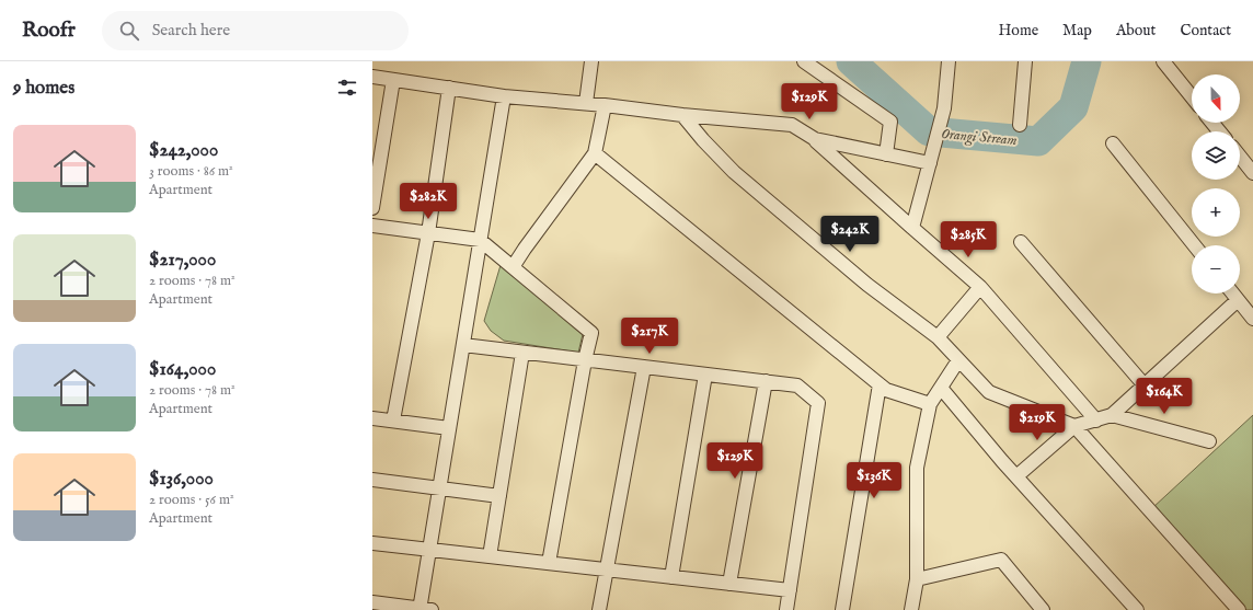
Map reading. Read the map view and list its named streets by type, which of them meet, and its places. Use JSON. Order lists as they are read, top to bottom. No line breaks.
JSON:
{"water":["Orangi Stream"],"north":"bottom","page":{"header":"Roofr","search":"Search here","nav":["Home","Map","About","Contact"],"heading":"9 homes","map_buttons":["+","−"],"price":["$129K","$282K","$242K","$285K","$217K","$164K","$219K","$129K","$136K"],"list":[{"name":"$242,000","note":"3 rooms · 86 m² · Apartment"},{"name":"$217,000","note":"2 rooms · 78 m² · Apartment"},{"name":"$164,000","note":"2 rooms · 78 m² · Apartment"},{"name":"$136,000","note":"2 rooms · 56 m² · Apartment"}]}}
